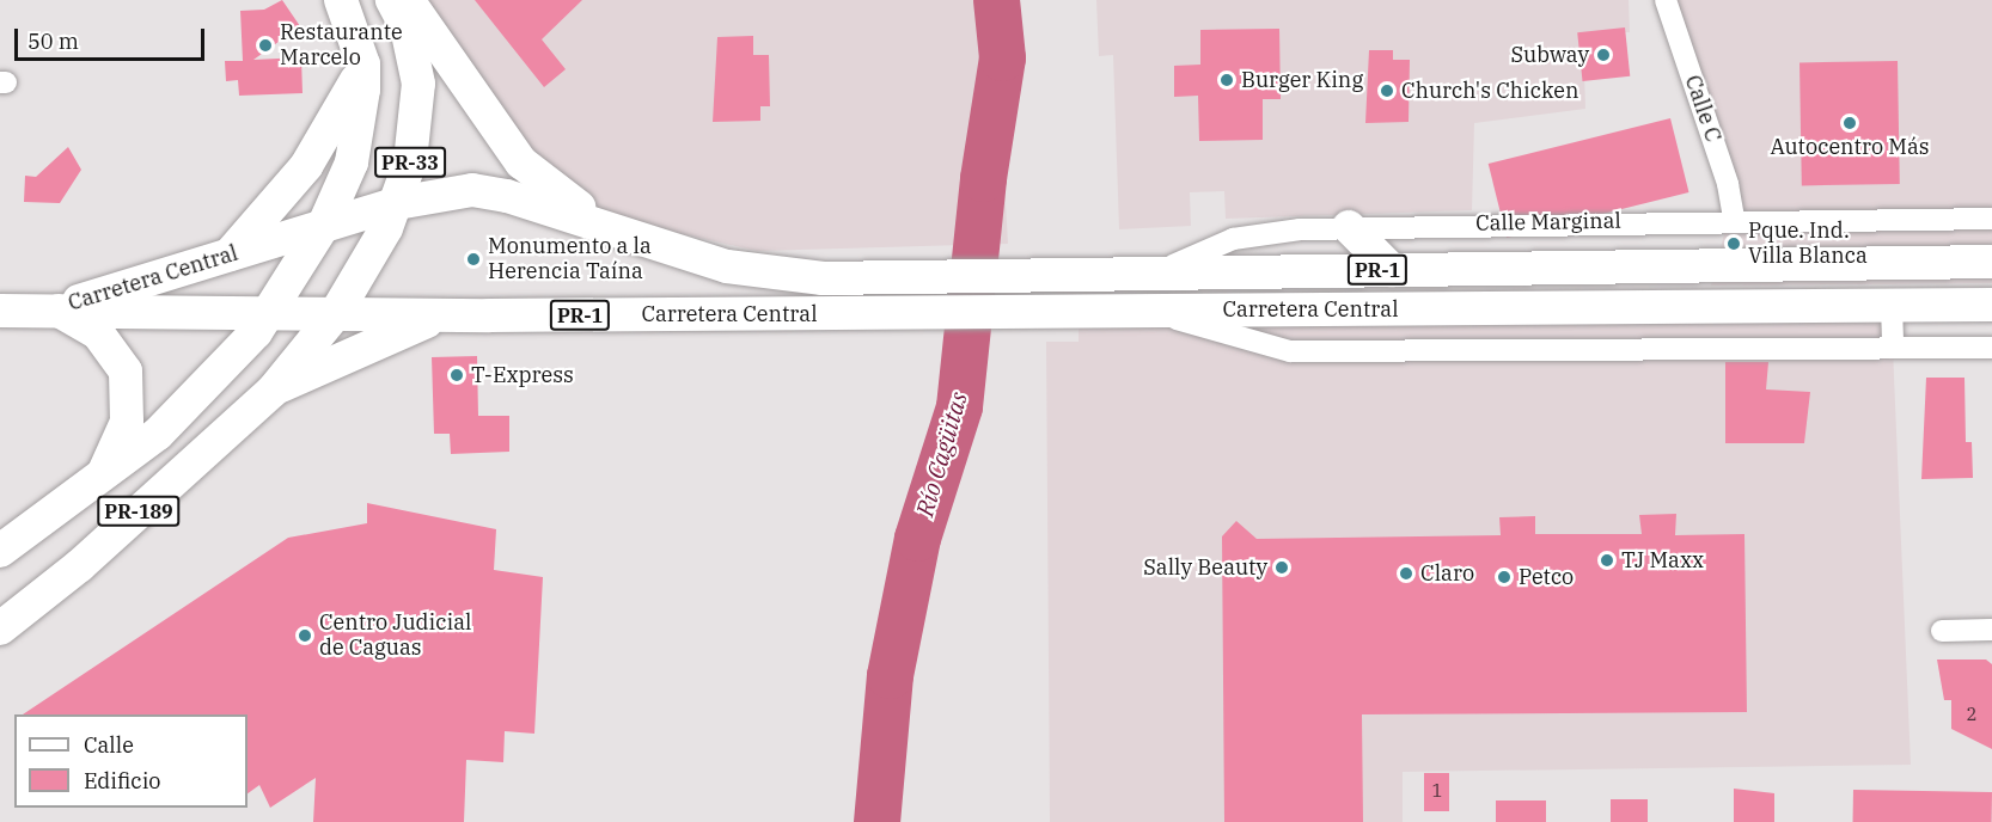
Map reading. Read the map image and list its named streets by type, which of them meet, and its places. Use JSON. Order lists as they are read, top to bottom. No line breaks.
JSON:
{"streets":{"main road":["PR-33","PR-1","Carretera Central","PR-189"],"street":["Calle C","Calle Marginal"]},"crossings":[["Calle C","Calle Marginal"],["PR-33","Carretera Central"],["PR-33","PR-189"],["Calle Marginal","Carretera Central"],["PR-1","Carretera Central"],["Carretera Central","PR-189"]],"water":["Río Cagüitas"],"places":["Restaurante Marcelo","Subway","Burger King","Church's Chicken","Autocentro Más","Pque. Ind. Villa Blanca","Monumento a la Herencia Taína","T-Express","TJ Maxx","Sally Beauty","Claro","Petco","Centro Judicial de Caguas"],"house_numbers":["2","1"],"legend":["Calle","Edificio"],"scale_bar":"50 m"}
